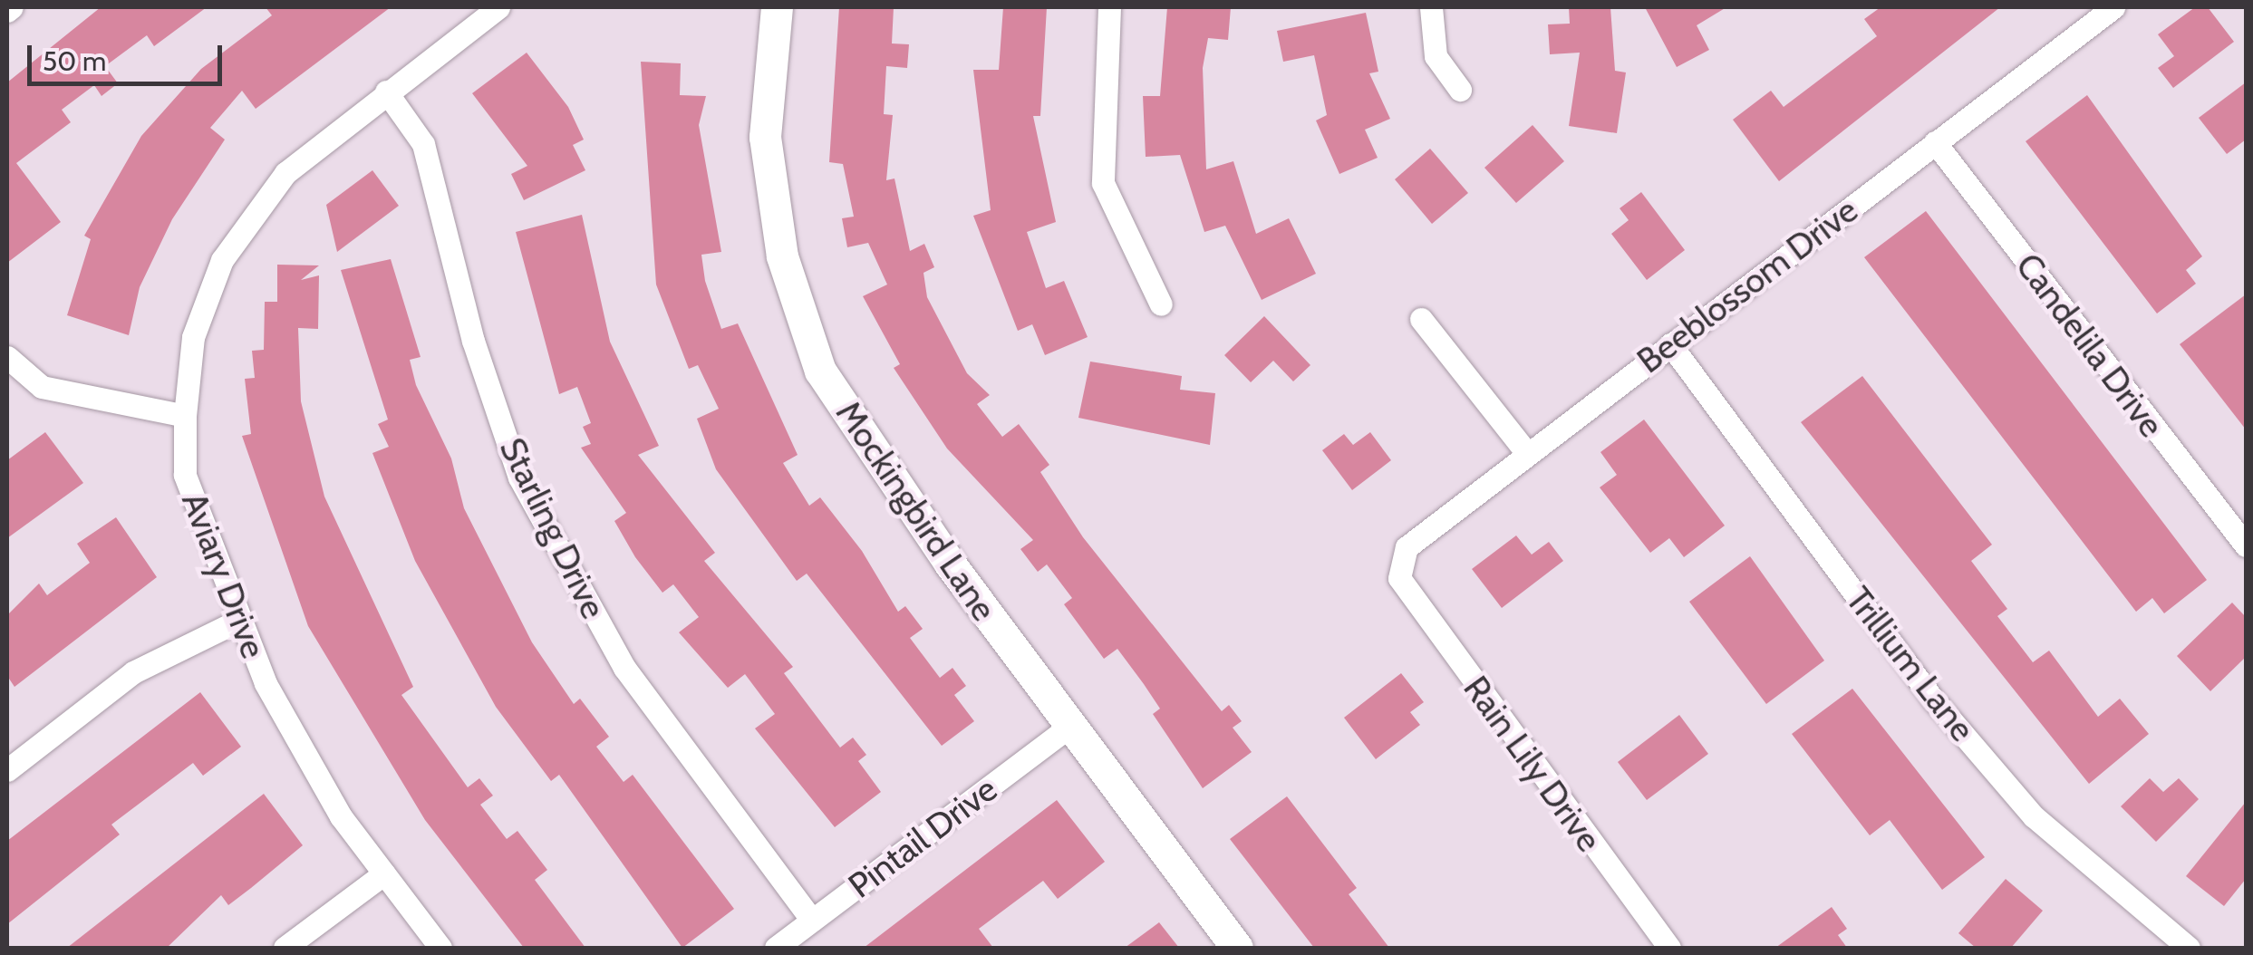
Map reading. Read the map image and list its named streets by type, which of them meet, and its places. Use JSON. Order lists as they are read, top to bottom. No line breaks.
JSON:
{"streets":{"street":["Beeblossom Drive","Candelila Drive","Mockingbird Lane","Starling Drive","Aviary Drive","Trillium Lane","Rain Lily Drive","Pintail Drive"]},"crossings":[["Beeblossom Drive","Candelila Drive"],["Beeblossom Drive","Trillium Lane"],["Beeblossom Drive","Rain Lily Drive"],["Mockingbird Lane","Pintail Drive"],["Starling Drive","Aviary Drive"],["Starling Drive","Pintail Drive"]],"scale_bar":"50 m"}
